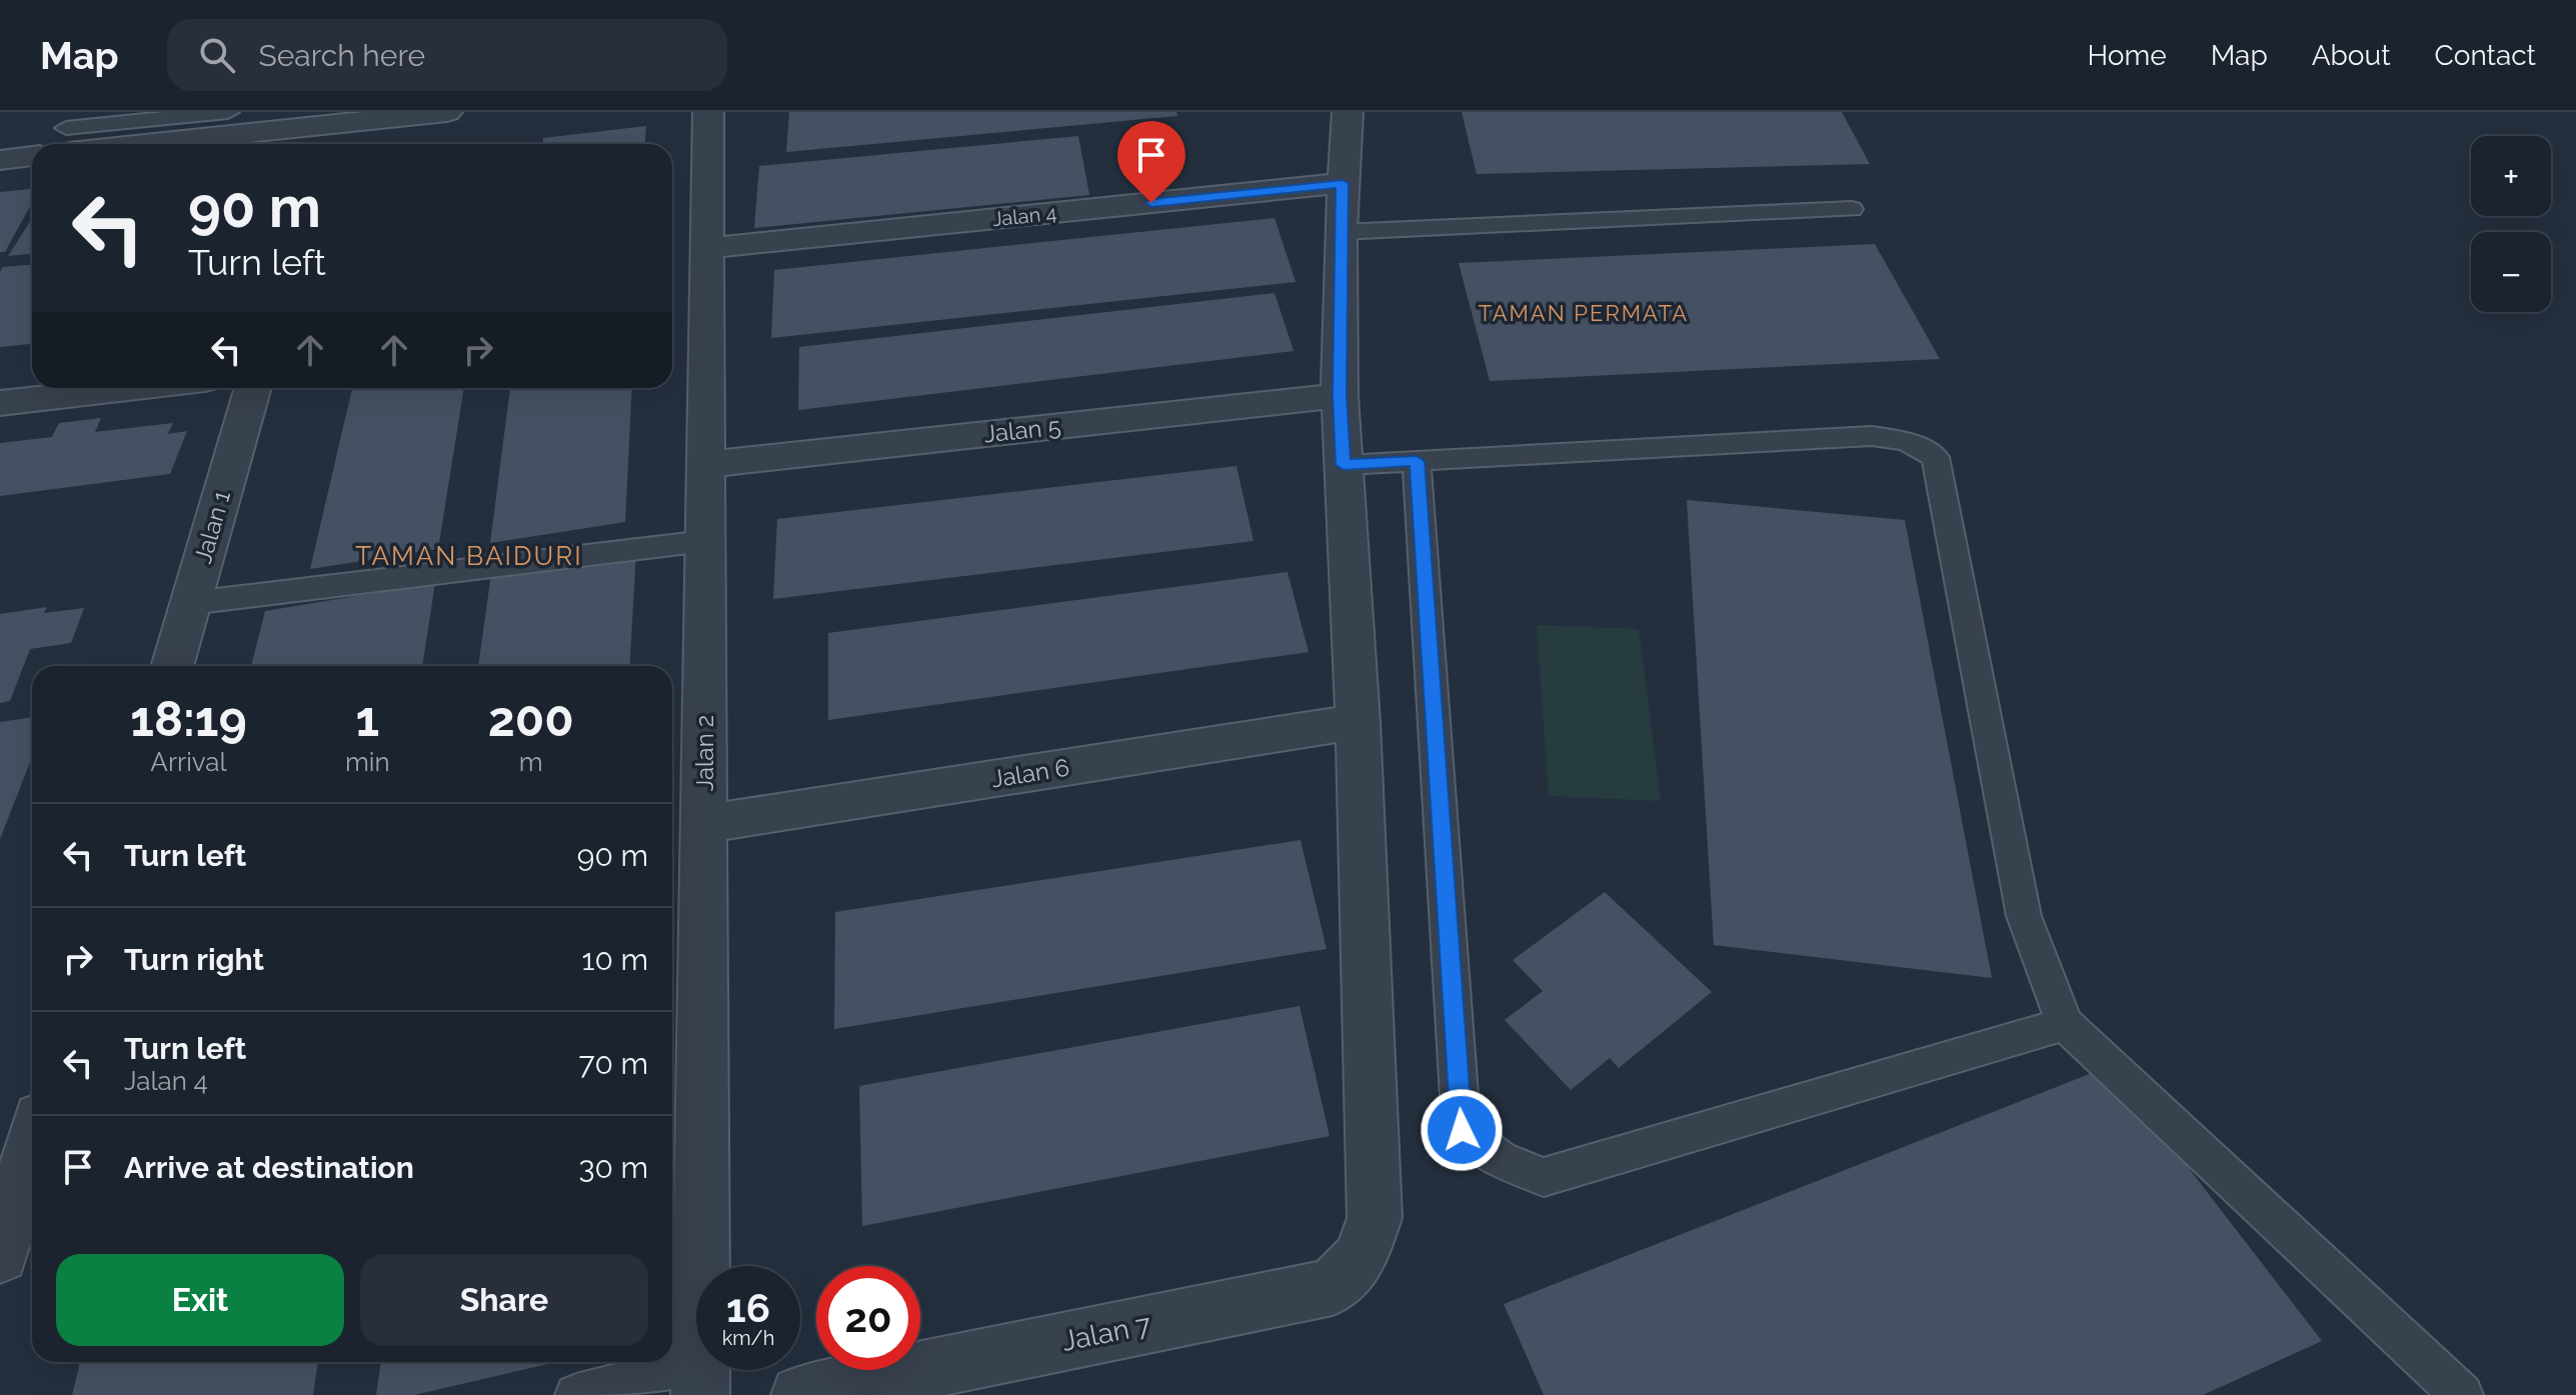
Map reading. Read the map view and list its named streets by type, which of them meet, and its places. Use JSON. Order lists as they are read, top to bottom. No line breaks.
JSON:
{"streets":{"street":["Jalan 4","Jalan 5","Jalan 1","Jalan 2","Jalan 6","Jalan 7"]},"crossings":[["Jalan 4","Jalan 2"],["Jalan 5","Jalan 2"],["Jalan 2","Jalan 6"],["Jalan 6","Jalan 7"]],"districts":["TAMAN PERMATA","TAMAN BAIDURI"],"page":{"header":"Map","search":"Search here","nav":["Home","Map","About","Contact"],"map_buttons":["+","−"],"turn":["90 m","Turn left"],"eta":["18:19","Arrival","1","min","200","m"],"list":[{"name":"Turn left","value":"90 m"},{"name":"Turn right","value":"10 m"},{"name":"Turn left","note":"Jalan 4","value":"70 m"},{"name":"Arrive at destination","value":"30 m"}],"buttons":["Exit","Share"],"speed":"16 km/h","limit":"20"}}
